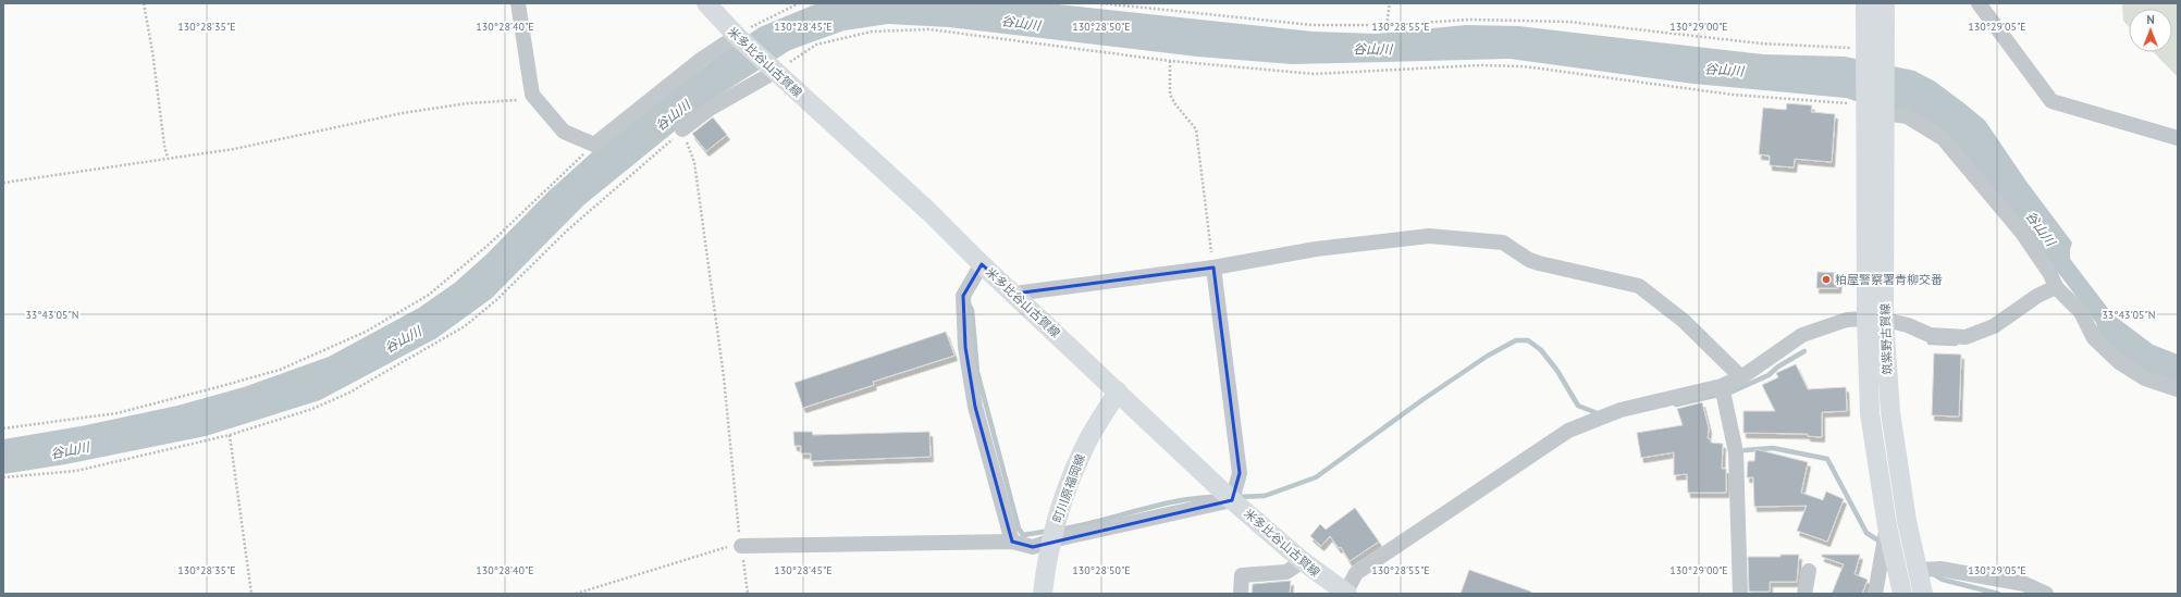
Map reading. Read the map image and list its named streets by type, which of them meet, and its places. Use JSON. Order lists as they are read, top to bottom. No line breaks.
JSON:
{"streets":{"main road":["米多比谷山古賀線","筑紫野古賀線","町川原福岡線"]},"crossings":[["米多比谷山古賀線","町川原福岡線"]],"water":["谷山川"],"places":["粕屋警察署青柳交番"],"north":"top","coordinates":["130°28'35\"E","130°28'40\"E","130°28'45\"E","130°28'50\"E","130°28'55\"E","130°29'00\"E","130°29'05\"E","33°43'05\"N"]}
